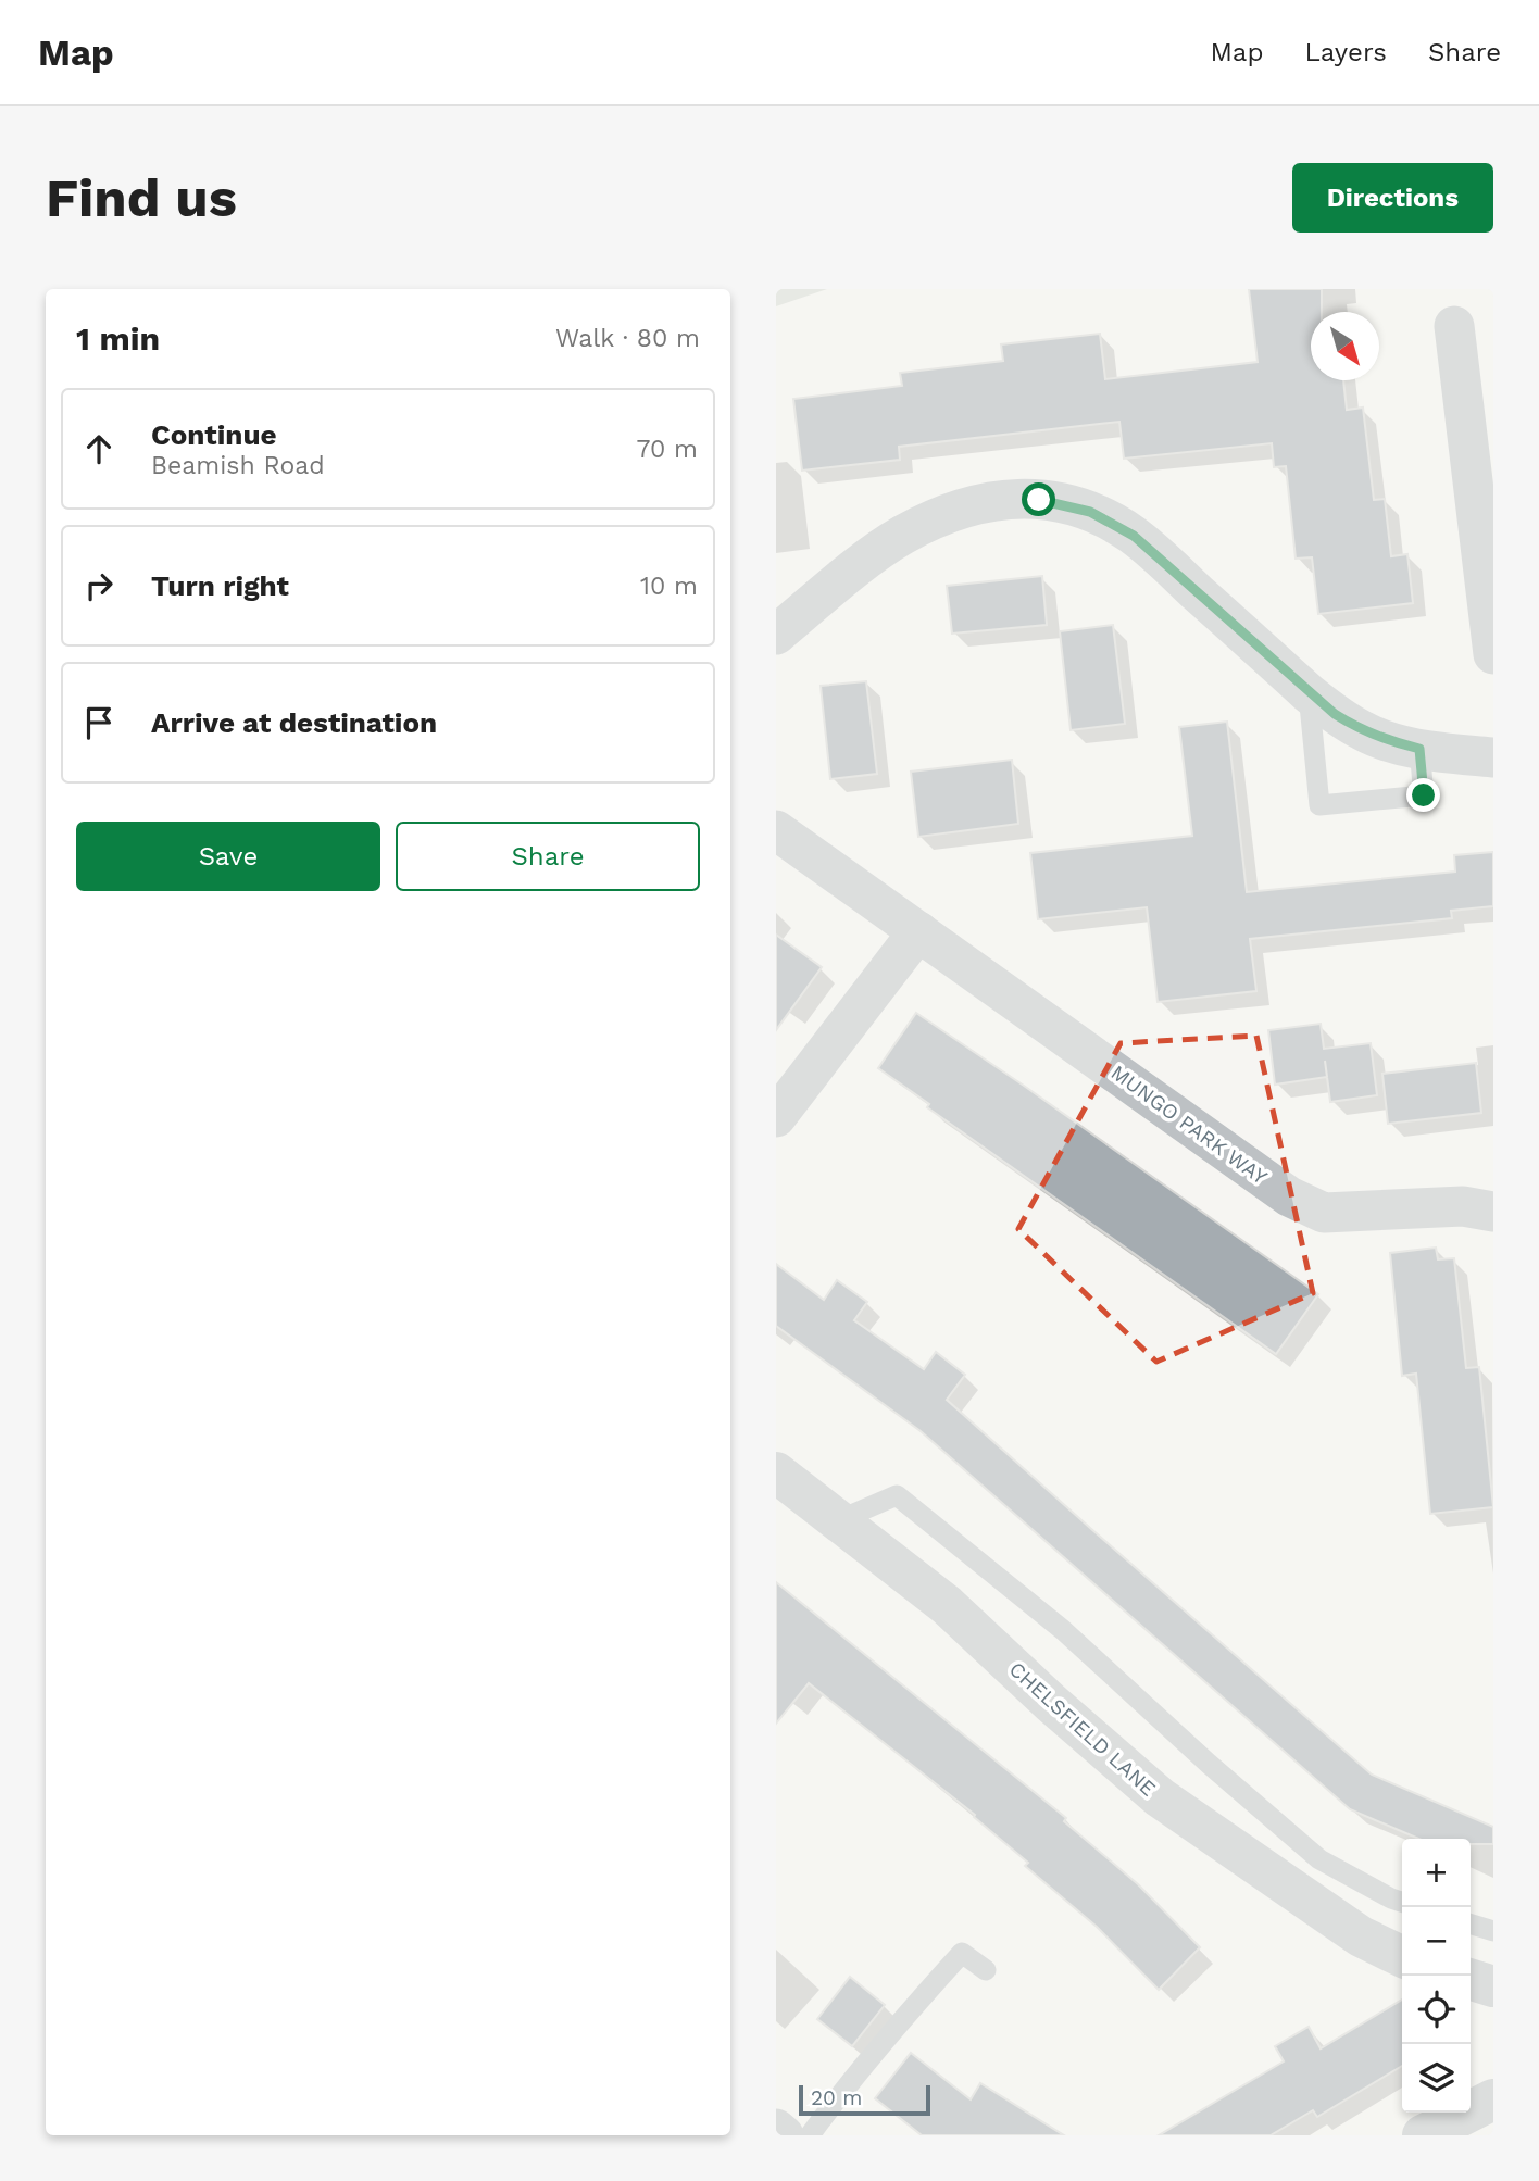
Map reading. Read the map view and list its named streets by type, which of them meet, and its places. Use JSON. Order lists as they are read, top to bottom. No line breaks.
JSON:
{"streets":{"street":["MUNGO PARK WAY","CHELSFIELD LANE"]},"scale_bar":"20 m","north":"bottom right","page":{"header":"Map","nav":["Map","Layers","Share"],"buttons":["Directions",["Save","Share"]],"title":"Find us","heading":["1 min","Walk · 80 m"],"list":[["Continue","Beamish Road","70 m"],["Turn right","10 m"],"Arrive at destination"],"map_buttons":["+","−"],"scale":"20 m"}}
